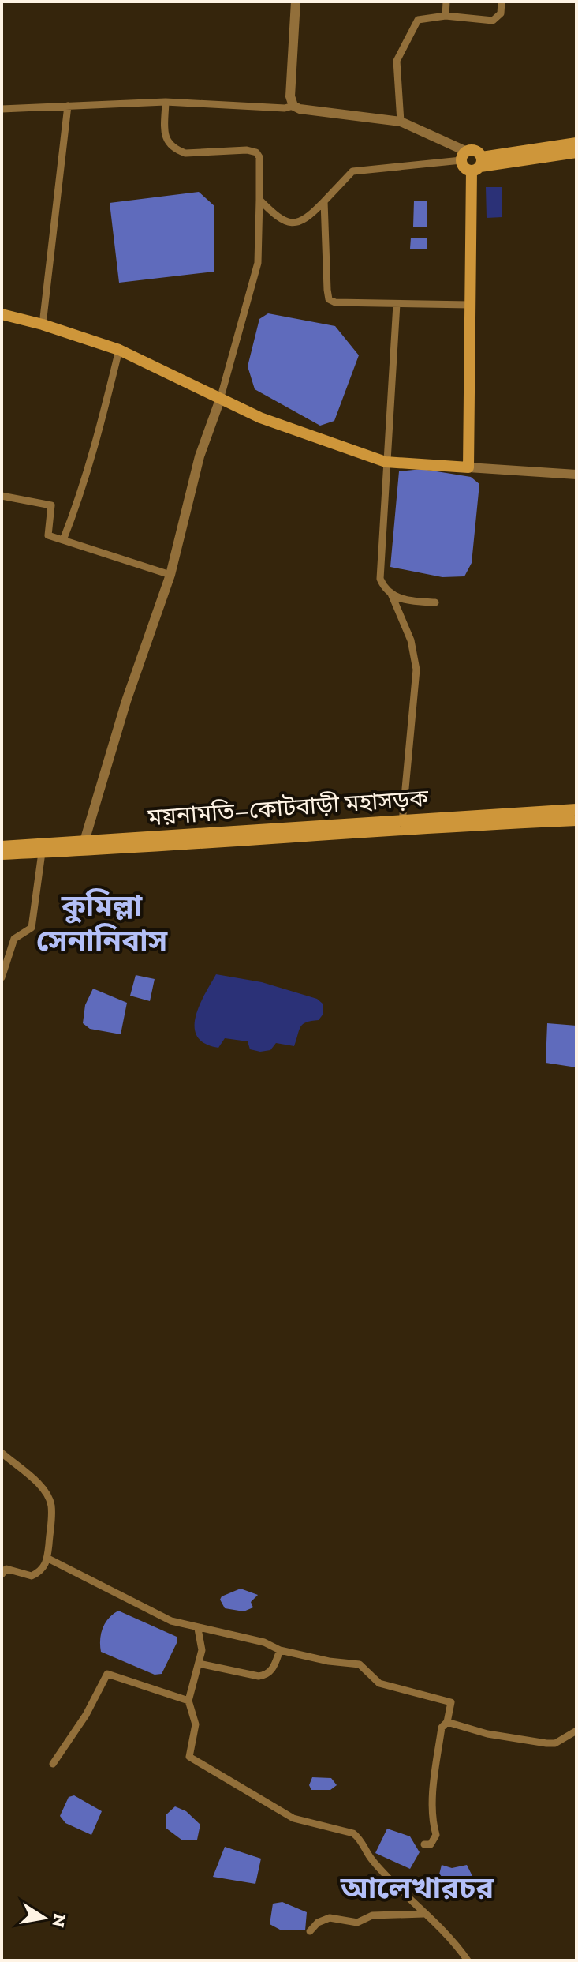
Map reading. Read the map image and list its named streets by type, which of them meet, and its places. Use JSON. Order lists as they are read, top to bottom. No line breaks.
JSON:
{"streets":{"main road":["ময়নামতি–কোটবাড়ী মহাসড়ক"]},"districts":["কুমিল্লা সেনানিবাস","আলেখারচর"],"north":"right"}
